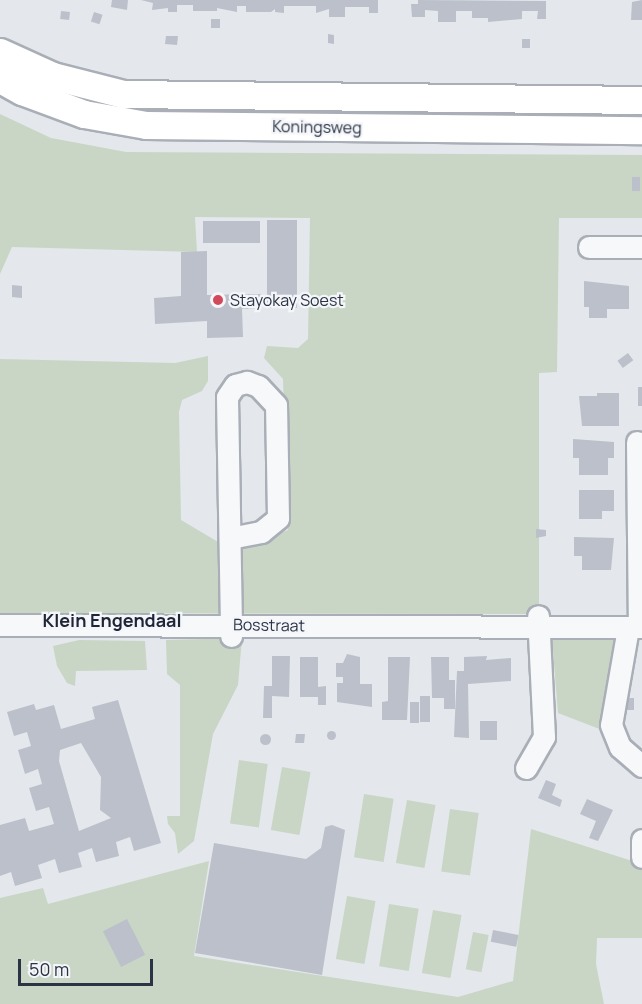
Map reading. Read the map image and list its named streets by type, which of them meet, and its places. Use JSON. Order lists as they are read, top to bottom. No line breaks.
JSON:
{"streets":{"main road":["Koningsweg"],"street":["Bosstraat"]},"districts":["Klein Engendaal"],"places":["Stayokay Soest"],"scale_bar":"50 m"}
